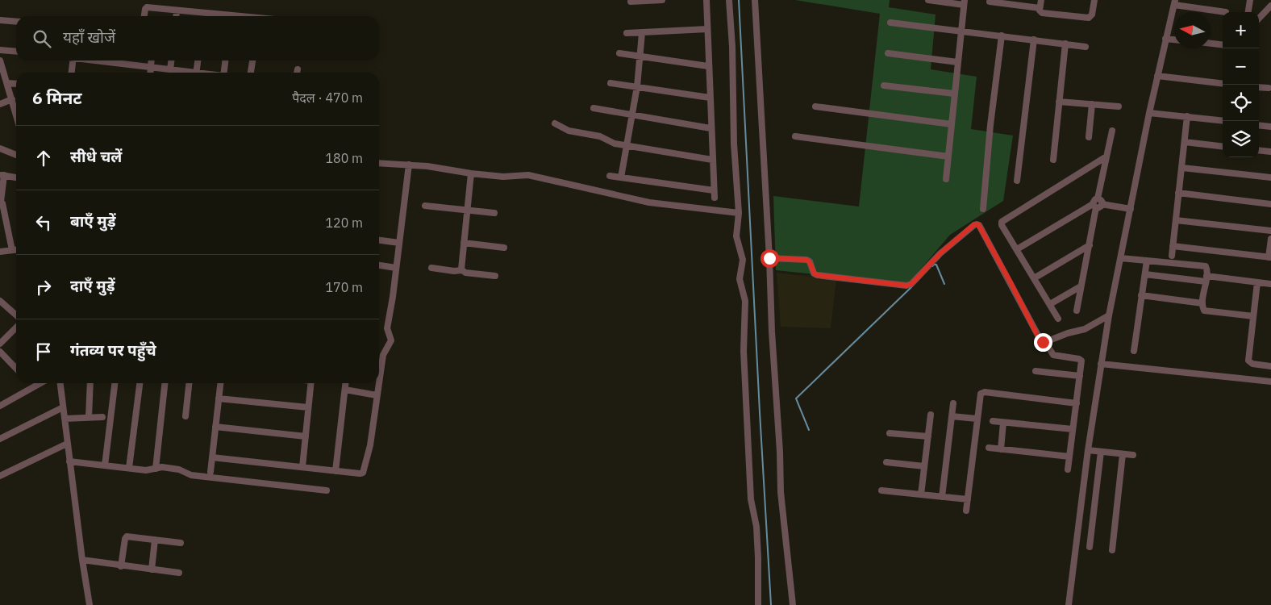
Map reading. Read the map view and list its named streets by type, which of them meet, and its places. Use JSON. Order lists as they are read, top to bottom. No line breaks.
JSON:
{"north":"left","page":{"map_buttons":["+","−"],"search":"यहाँ खोजें","heading":["6 मिनट","पैदल · 470 m"],"list":[["सीधे चलें","180 m"],["बाएँ मुड़ें","120 m"],["दाएँ मुड़ें","170 m"],"गंतव्य पर पहुँचे"]}}
